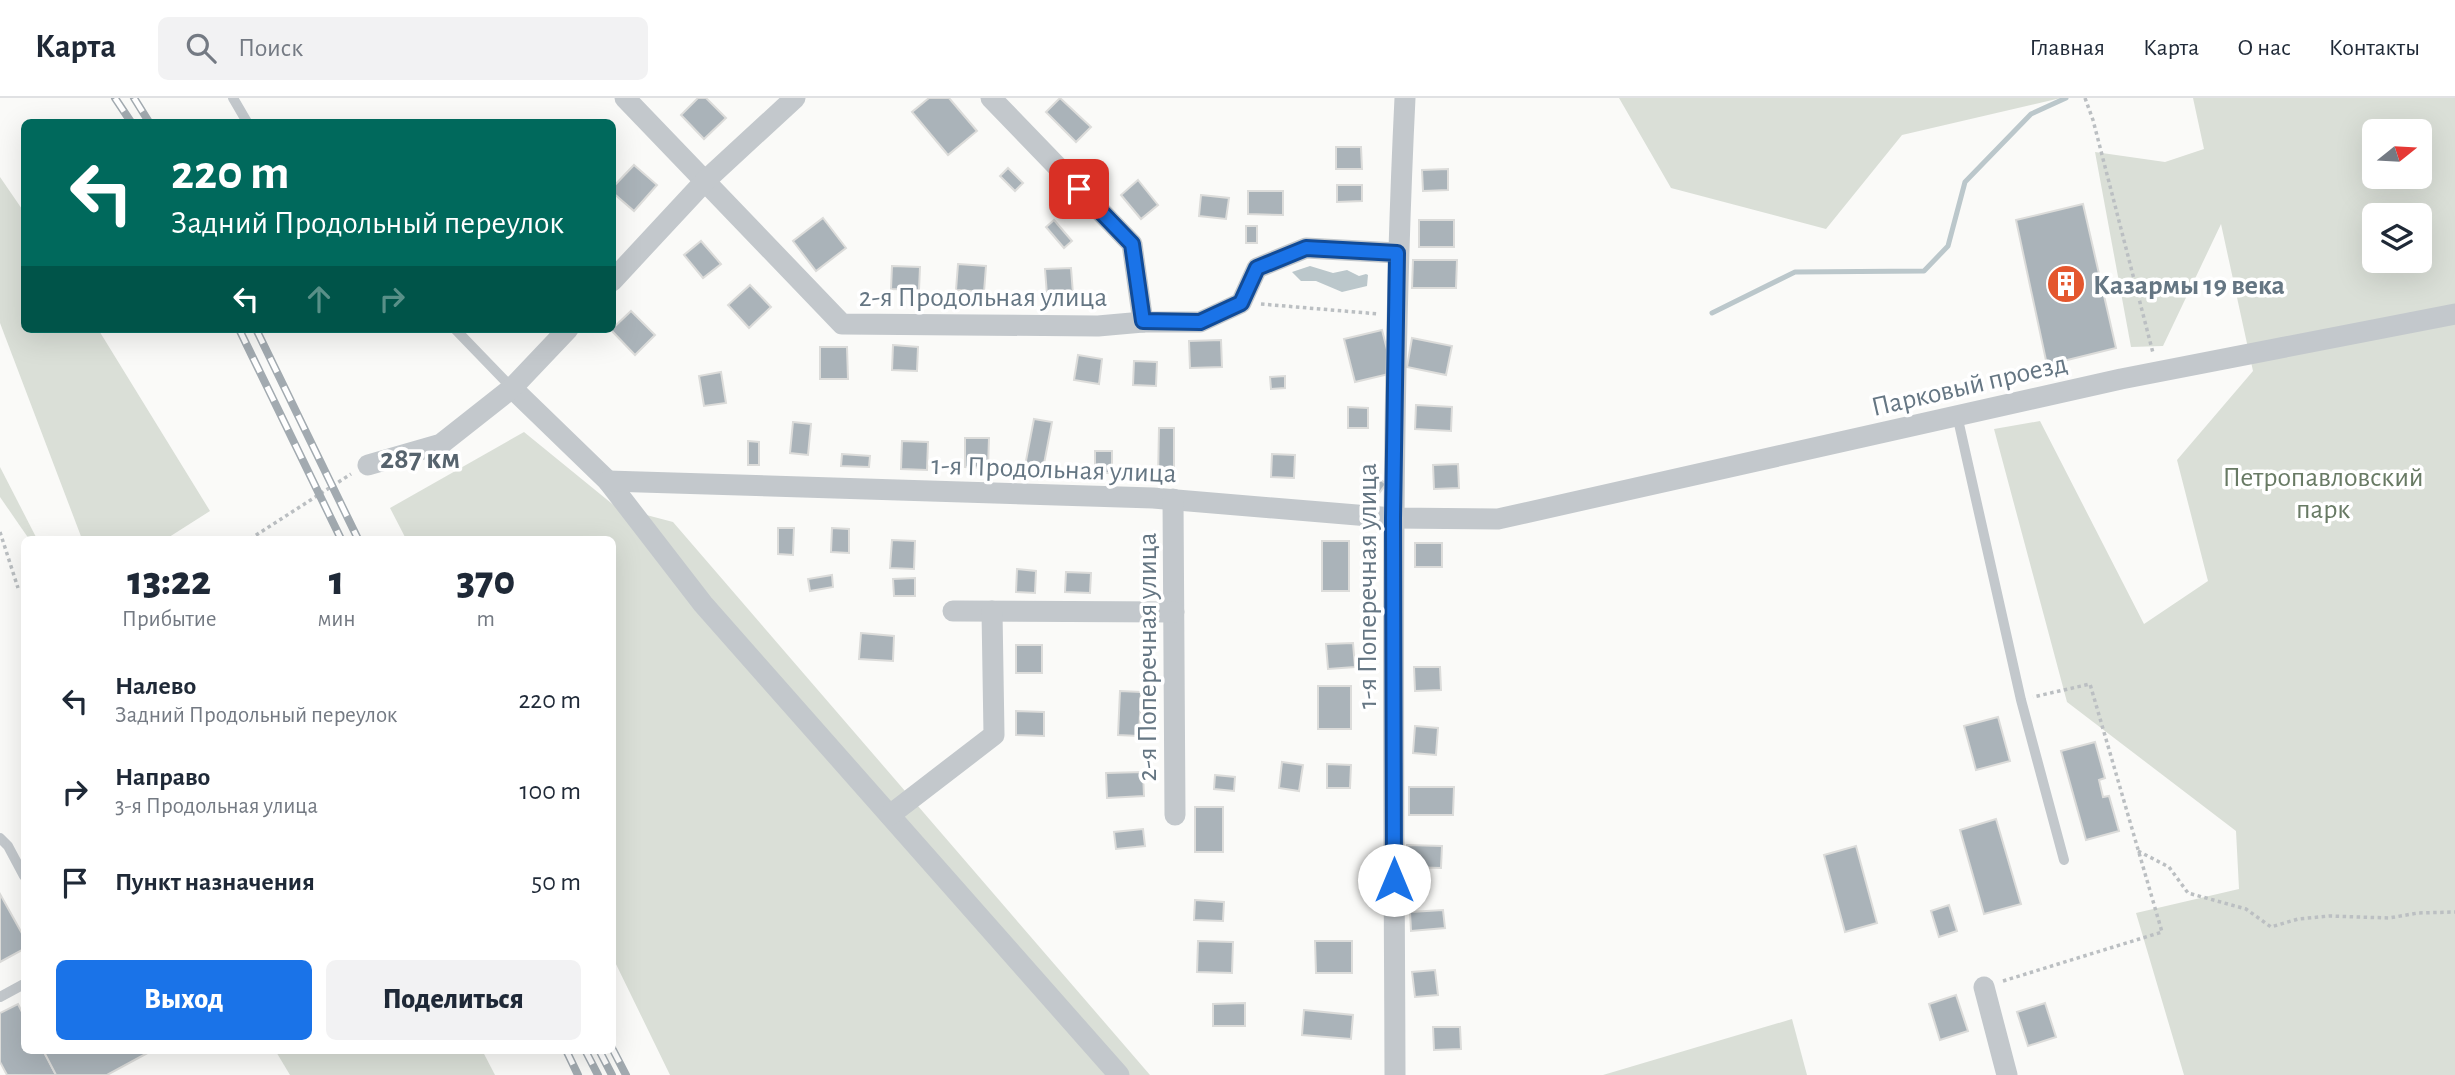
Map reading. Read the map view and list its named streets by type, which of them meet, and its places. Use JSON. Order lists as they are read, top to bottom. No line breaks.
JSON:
{"streets":{"street":["2-я Продольная улица","Парковый проезд","1-я Продольная улица","1-я Поперечная улица","2-я Поперечная улица"]},"crossings":[["Парковый проезд","1-я Продольная улица"],["1-я Продольная улица","1-я Поперечная улица"],["1-я Продольная улица","2-я Поперечная улица"]],"districts":["287 км"],"parks":["Петропавловский парк"],"places":{"building":["Казармы 19 века"]},"north":"right","page":{"header":"Карта","search":"Поиск","nav":["Главная","Карта","О нас","Контакты"],"turn":["220 m","Задний Продольный переулок"],"eta":["13:22","Прибытие","1","мин","370","m"],"list":[{"name":"Налево","note":"Задний Продольный переулок","value":"220 m"},{"name":"Направо","note":"3-я Продольная улица","value":"100 m"},{"name":"Пункт назначения","value":"50 m"}],"buttons":["Выход","Поделиться"]}}
